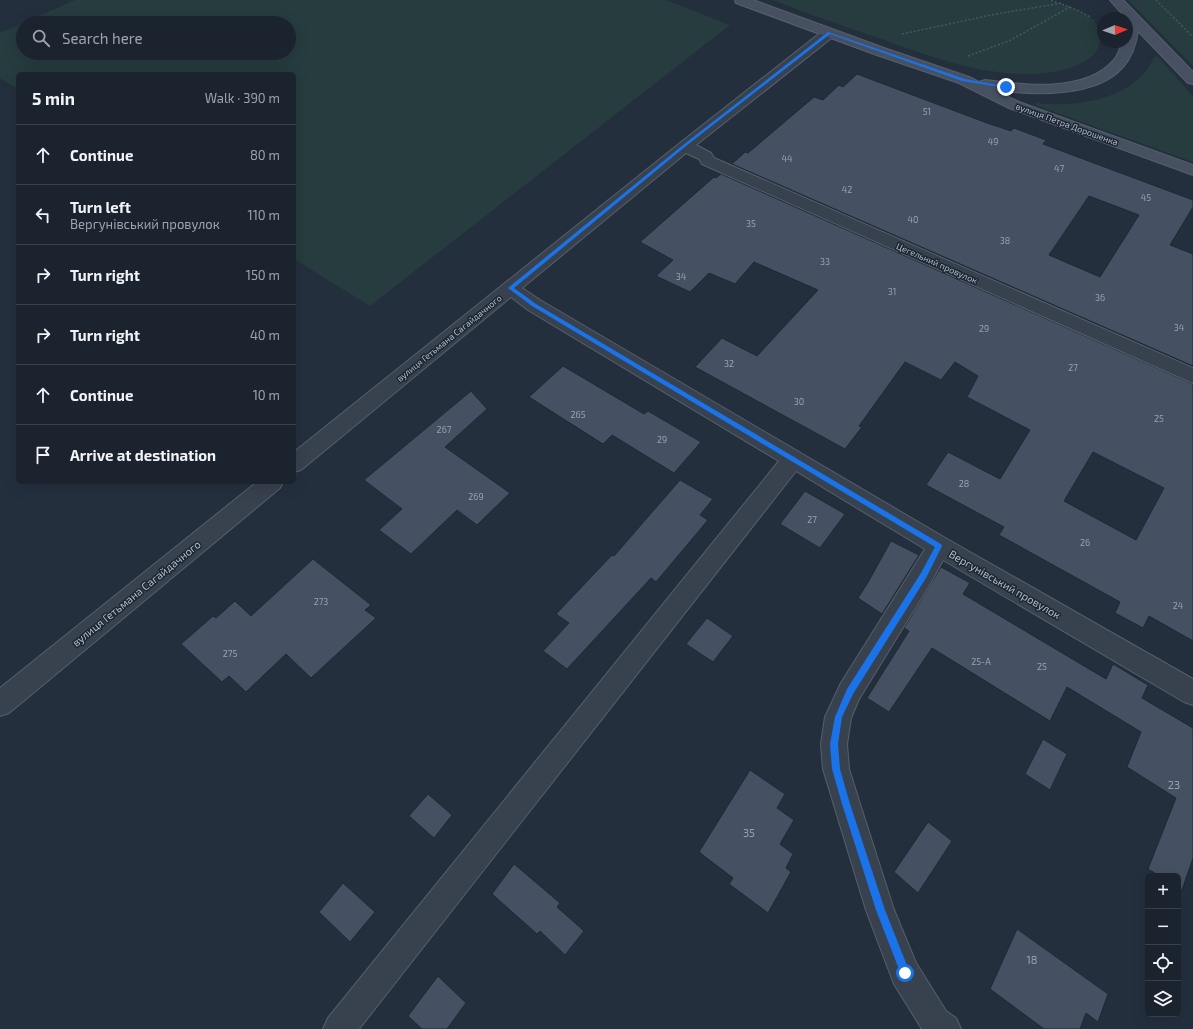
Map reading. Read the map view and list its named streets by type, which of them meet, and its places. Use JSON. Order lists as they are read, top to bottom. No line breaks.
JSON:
{"streets":{"main road":["вулиця Петра Дорошенка"],"street":["Цегельний провулок","вулиця Гетьмана Сагайдачного","Вергунівський провулок"]},"crossings":[["вулиця Петра Дорошенка","вулиця Гетьмана Сагайдачного"],["Цегельний провулок","вулиця Гетьмана Сагайдачного"],["вулиця Гетьмана Сагайдачного","Вергунівський провулок"]],"house_numbers":["51","49","44","47","42","45","40","35","38","33","34","31","36","34","29","32","27","30","265","25","267","29","28","269","27","26","273","24","275","25-А","25","23","35","18"],"north":"right","page":{"search":"Search here","heading":["5 min","Walk · 390 m"],"list":[["Continue","80 m"],["Turn left","Вергунівський провулок","110 m"],["Turn right","150 m"],["Turn right","40 m"],["Continue","10 m"],"Arrive at destination"],"map_buttons":["+","−"]}}
